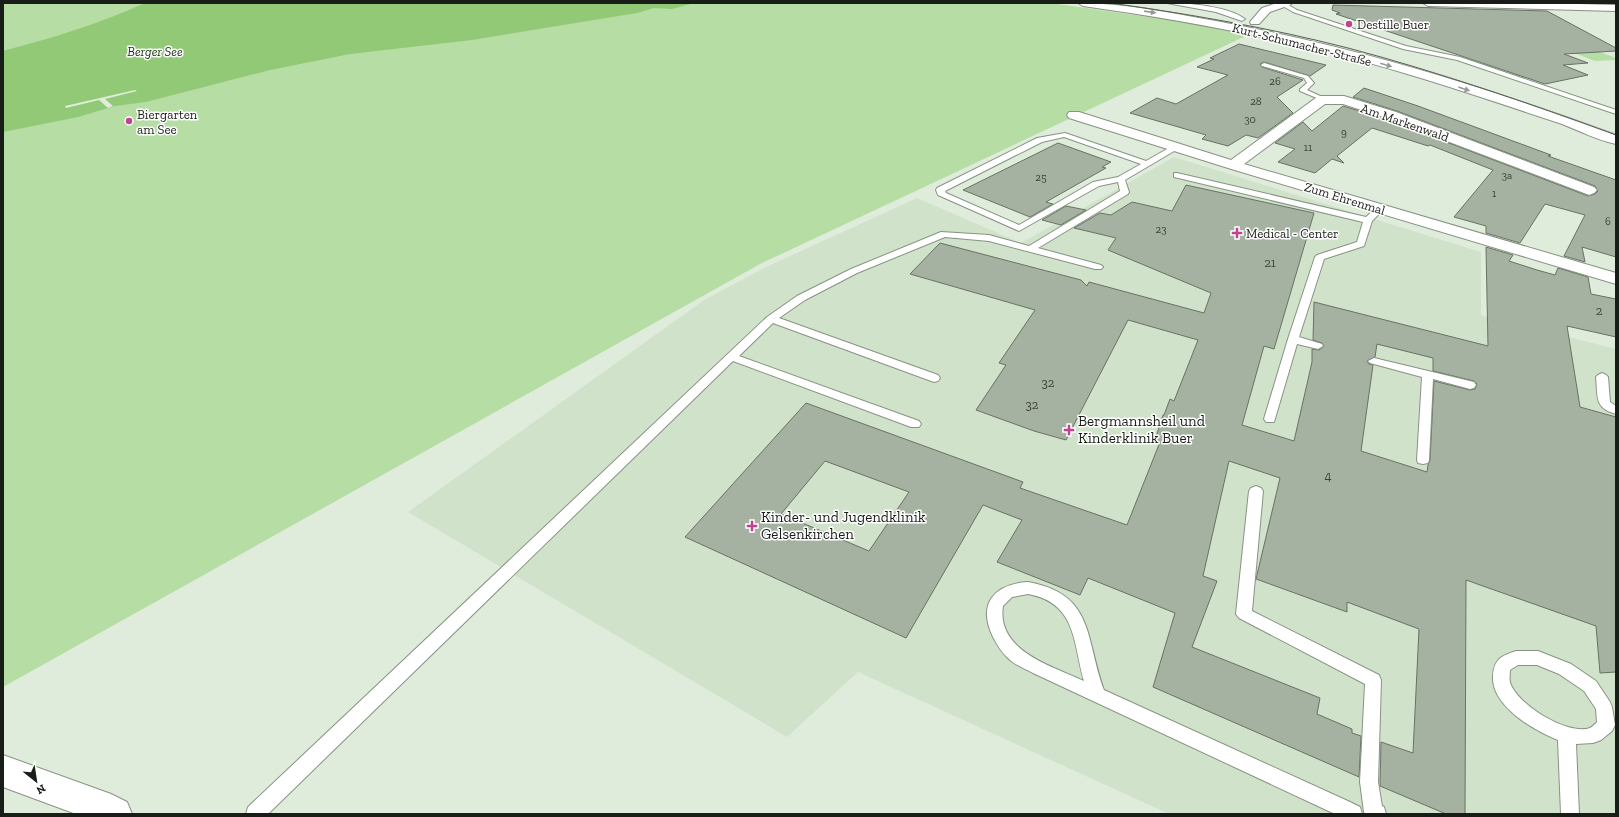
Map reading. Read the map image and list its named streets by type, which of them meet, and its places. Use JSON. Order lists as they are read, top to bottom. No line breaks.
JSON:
{"streets":{"street":["Kurt-Schumacher-Straße","Am Markenwald","Zum Ehrenmal"]},"water":["Berger See"],"places":{"other":["Destille Buer","Biergarten am See"],"health":["Medical - Center","Bergmannsheil und Kinderklinik Buer","Kinder- und Jugendklinik Gelsenkirchen"]},"house_numbers":["26","28","30","9","11","3a","25","1","6","23","21","2","32","32","4"],"north":"bottom right"}
